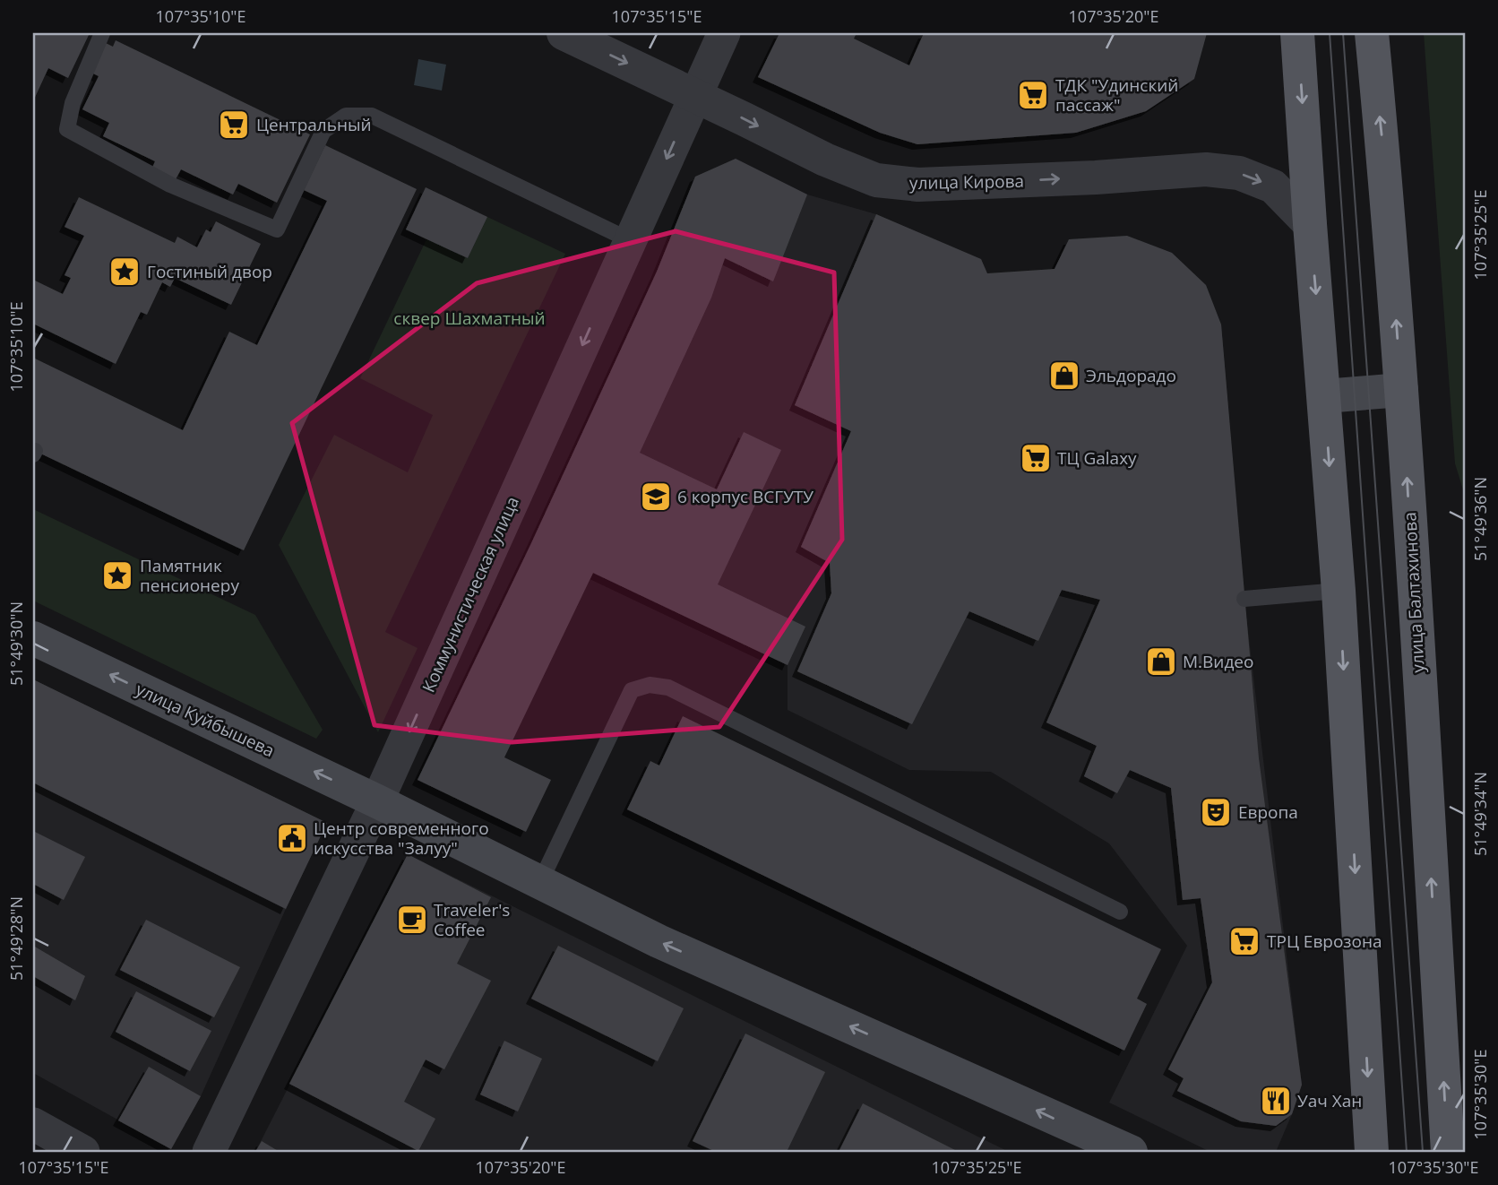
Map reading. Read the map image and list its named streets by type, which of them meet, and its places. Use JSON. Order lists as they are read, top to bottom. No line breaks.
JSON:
{"streets":{"main road":["улица Балтахинова","улица Куйбышева"],"street":["улица Кирова","Коммунистическая улица"]},"crossings":[["улица Кирова","Коммунистическая улица"],["Коммунистическая улица","улица Куйбышева"]],"one_way":["улица Кирова","Коммунистическая улица","улица Куйбышева"],"parks":["сквер Шахматный"],"places":{"supermarket":["ТДК \"Удинский пассаж\"","Центральный","ТЦ Galaxy","ТРЦ Еврозона"],"place":["Гостиный двор","Памятник пенсионеру"],"shop":["Эльдорадо","М.Видео"],"school or university":["6 корпус ВСГУТУ"],"theatre":["Европа"],"public building":["Центр современного искусства \"Залуу\""],"cafe":["Traveler's Coffee"],"restaurant":["Уач Хан"]},"coordinates":["107°35'10\"E","107°35'15\"E","107°35'20\"E","107°35'25\"E","51°49'36\"N","51°49'30\"N","51°49'34\"N","51°49'28\"N","107°35'30\"E"]}
